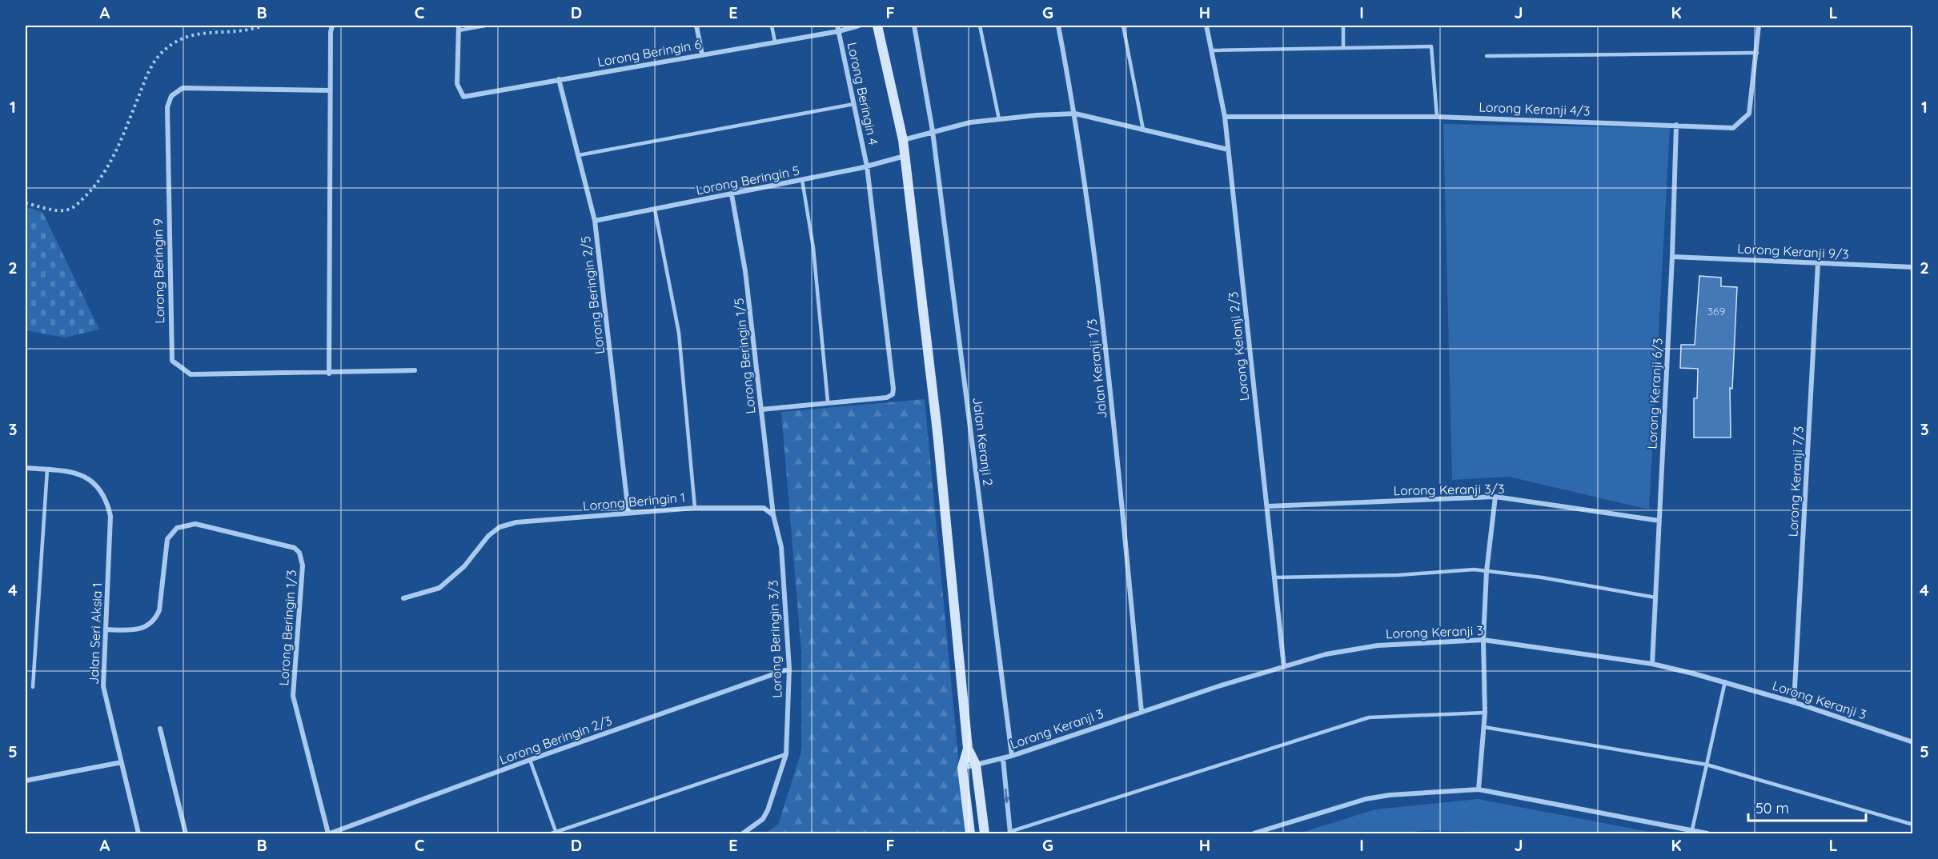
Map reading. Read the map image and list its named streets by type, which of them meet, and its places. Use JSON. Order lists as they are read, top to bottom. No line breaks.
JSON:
{"streets":{"street":["Lorong Beringin 6","Lorong Beringin 4","Lorong Keranji 4/3","Lorong Beringin 5","Lorong Keranji 9/3","Lorong Beringin 9","Lorong Beringin 2/5","Lorong Kelanji 2/3","Lorong Beringin 1/5","Jalan Keranji 1/3","Lorong Keranji 6/3","Jalan Keranji 2","Lorong Keranji 7/3","Lorong Keranji 3/3","Lorong Beringin 1","Lorong Beringin 1/3","Lorong Keranji 3","Jalan Seri Aksia 1","Lorong Beringin 3/3","Lorong Beringin 2/3"]},"crossings":[["Lorong Beringin 6","Lorong Beringin 4"],["Lorong Beringin 6","Lorong Beringin 2/5"],["Lorong Beringin 4","Lorong Beringin 5"],["Lorong Keranji 4/3","Lorong Kelanji 2/3"],["Lorong Keranji 4/3","Lorong Keranji 6/3"],["Lorong Beringin 5","Lorong Beringin 2/5"],["Lorong Beringin 5","Lorong Beringin 1/5"],["Lorong Keranji 9/3","Lorong Keranji 6/3"],["Lorong Keranji 9/3","Lorong Keranji 7/3"],["Lorong Beringin 2/5","Lorong Beringin 1"],["Lorong Kelanji 2/3","Lorong Keranji 3/3"],["Lorong Kelanji 2/3","Lorong Keranji 3"],["Lorong Beringin 1/5","Lorong Beringin 1"],["Lorong Beringin 1/5","Lorong Beringin 3/3"],["Jalan Keranji 1/3","Lorong Keranji 3"],["Lorong Keranji 6/3","Lorong Keranji 3/3"],["Lorong Keranji 6/3","Lorong Keranji 3"],["Jalan Keranji 2","Lorong Keranji 3"],["Lorong Keranji 7/3","Lorong Keranji 3"],["Lorong Beringin 1","Lorong Beringin 3/3"],["Lorong Beringin 1/3","Jalan Seri Aksia 1"],["Lorong Beringin 1/3","Lorong Beringin 2/3"],["Lorong Beringin 3/3","Lorong Beringin 2/3"]],"house_numbers":["369"],"scale_bar":"50 m","grid":{"columns":["A","B","C","D","E","F","G","H","I","J","K","L"],"rows":["1","2","3","4","5"]}}
